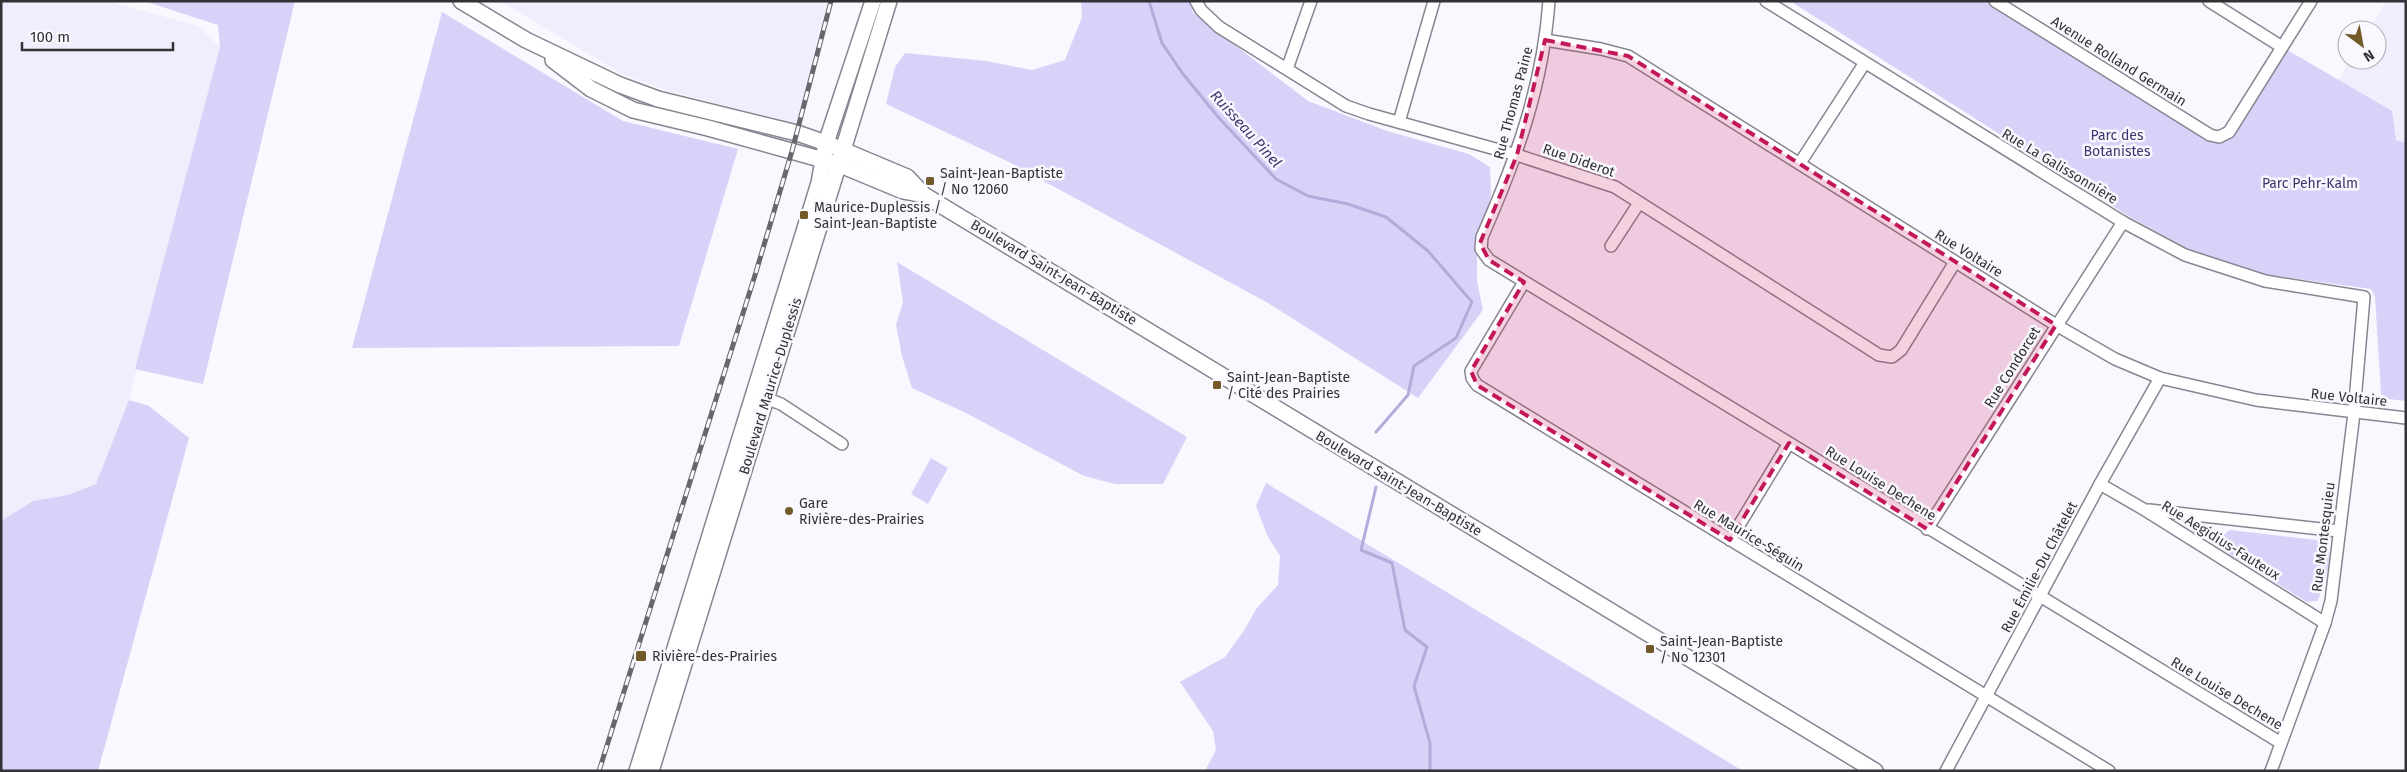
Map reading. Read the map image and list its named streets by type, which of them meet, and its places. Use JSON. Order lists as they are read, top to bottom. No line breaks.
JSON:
{"streets":{"main road":["Boulevard Saint-Jean-Baptiste","Boulevard Maurice-Duplessis"],"street":["Avenue Rolland Germain","Rue Thomas Paine","Rue Diderot","Rue La Galissonnière","Rue Voltaire","Rue Condorcet","Rue Louise Dechene","Rue Maurice-Séguin","Rue Montesquieu","Rue Aegidius-Fauteux","Rue Émilie-Du Châtelet"]},"crossings":[["Rue Thomas Paine","Rue Diderot"],["Rue Thomas Paine","Rue Voltaire"],["Rue Thomas Paine","Rue Louise Dechene"],["Rue Diderot","Rue Voltaire"],["Rue La Galissonnière","Rue Condorcet"],["Rue La Galissonnière","Rue Montesquieu"],["Rue Voltaire","Rue Condorcet"],["Rue Voltaire","Rue Montesquieu"],["Rue Voltaire","Rue Émilie-Du Châtelet"],["Boulevard Saint-Jean-Baptiste","Boulevard Maurice-Duplessis"],["Rue Condorcet","Rue Louise Dechene"],["Rue Louise Dechene","Rue Maurice-Séguin"],["Rue Louise Dechene","Rue Montesquieu"],["Rue Louise Dechene","Rue Émilie-Du Châtelet"],["Rue Maurice-Séguin","Rue Émilie-Du Châtelet"],["Rue Montesquieu","Rue Aegidius-Fauteux"],["Rue Aegidius-Fauteux","Rue Émilie-Du Châtelet"]],"water":["Ruisseau Pinel"],"parks":["Parc des Botanistes","Parc Pehr-Kalm"],"places":{"transit":["Saint-Jean-Baptiste / No 12060","Maurice-Duplessis / Saint-Jean-Baptiste","Saint-Jean-Baptiste / Cité des Prairies","Saint-Jean-Baptiste / No 12301","Rivière-des-Prairies"],"other":["Gare Rivière-des-Prairies"]},"scale_bar":"100 m","north":"bottom right"}
